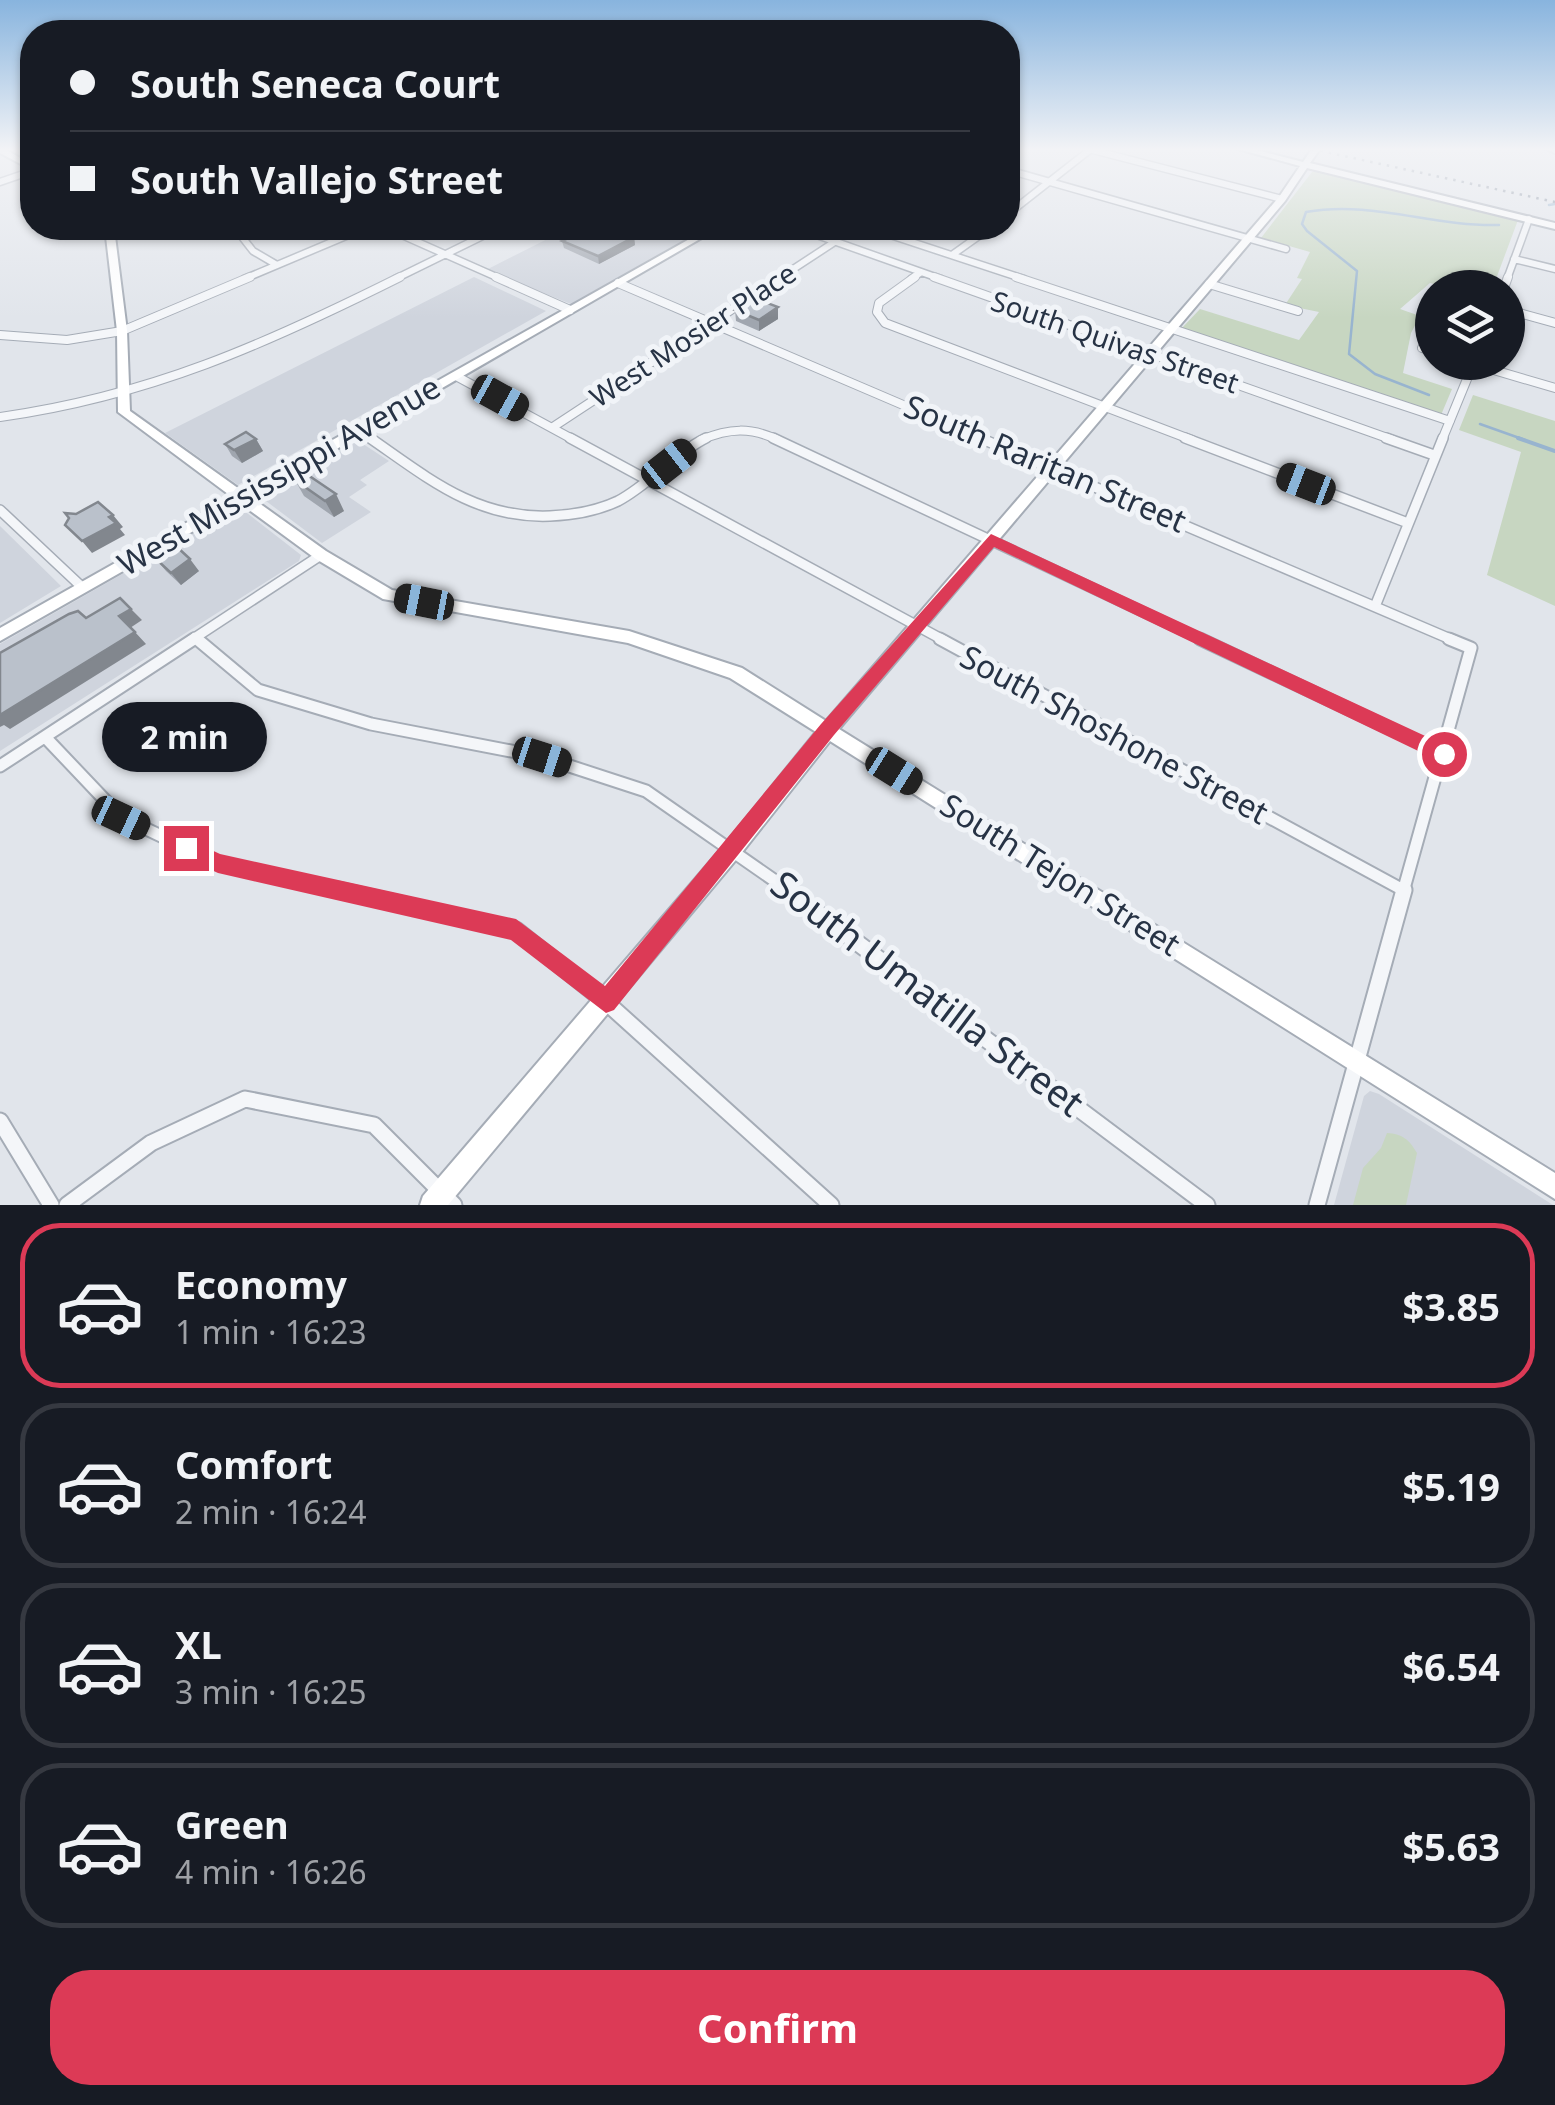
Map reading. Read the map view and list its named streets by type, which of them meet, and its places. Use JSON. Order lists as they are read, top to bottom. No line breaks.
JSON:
{"streets":{"street":["West Mosier Place","South Quivas Street","South Raritan Street","West Mississippi Avenue","South Shoshone Street","South Tejon Street","South Umatilla Street"]},"crossings":[["West Mosier Place","South Quivas Street"],["West Mosier Place","South Raritan Street"],["West Mosier Place","South Shoshone Street"],["South Raritan Street","West Mississippi Avenue"],["West Mississippi Avenue","South Shoshone Street"],["West Mississippi Avenue","South Tejon Street"]],"page":{"banner":["South Seneca Court","South Vallejo Street"],"bubble":"2 min","list":[{"name":"Economy","note":"1 min · 16:23","value":"$3.85"},{"name":"Comfort","note":"2 min · 16:24","value":"$5.19"},{"name":"XL","note":"3 min · 16:25","value":"$6.54"},{"name":"Green","note":"4 min · 16:26","value":"$5.63"}],"buttons":"Confirm"}}
